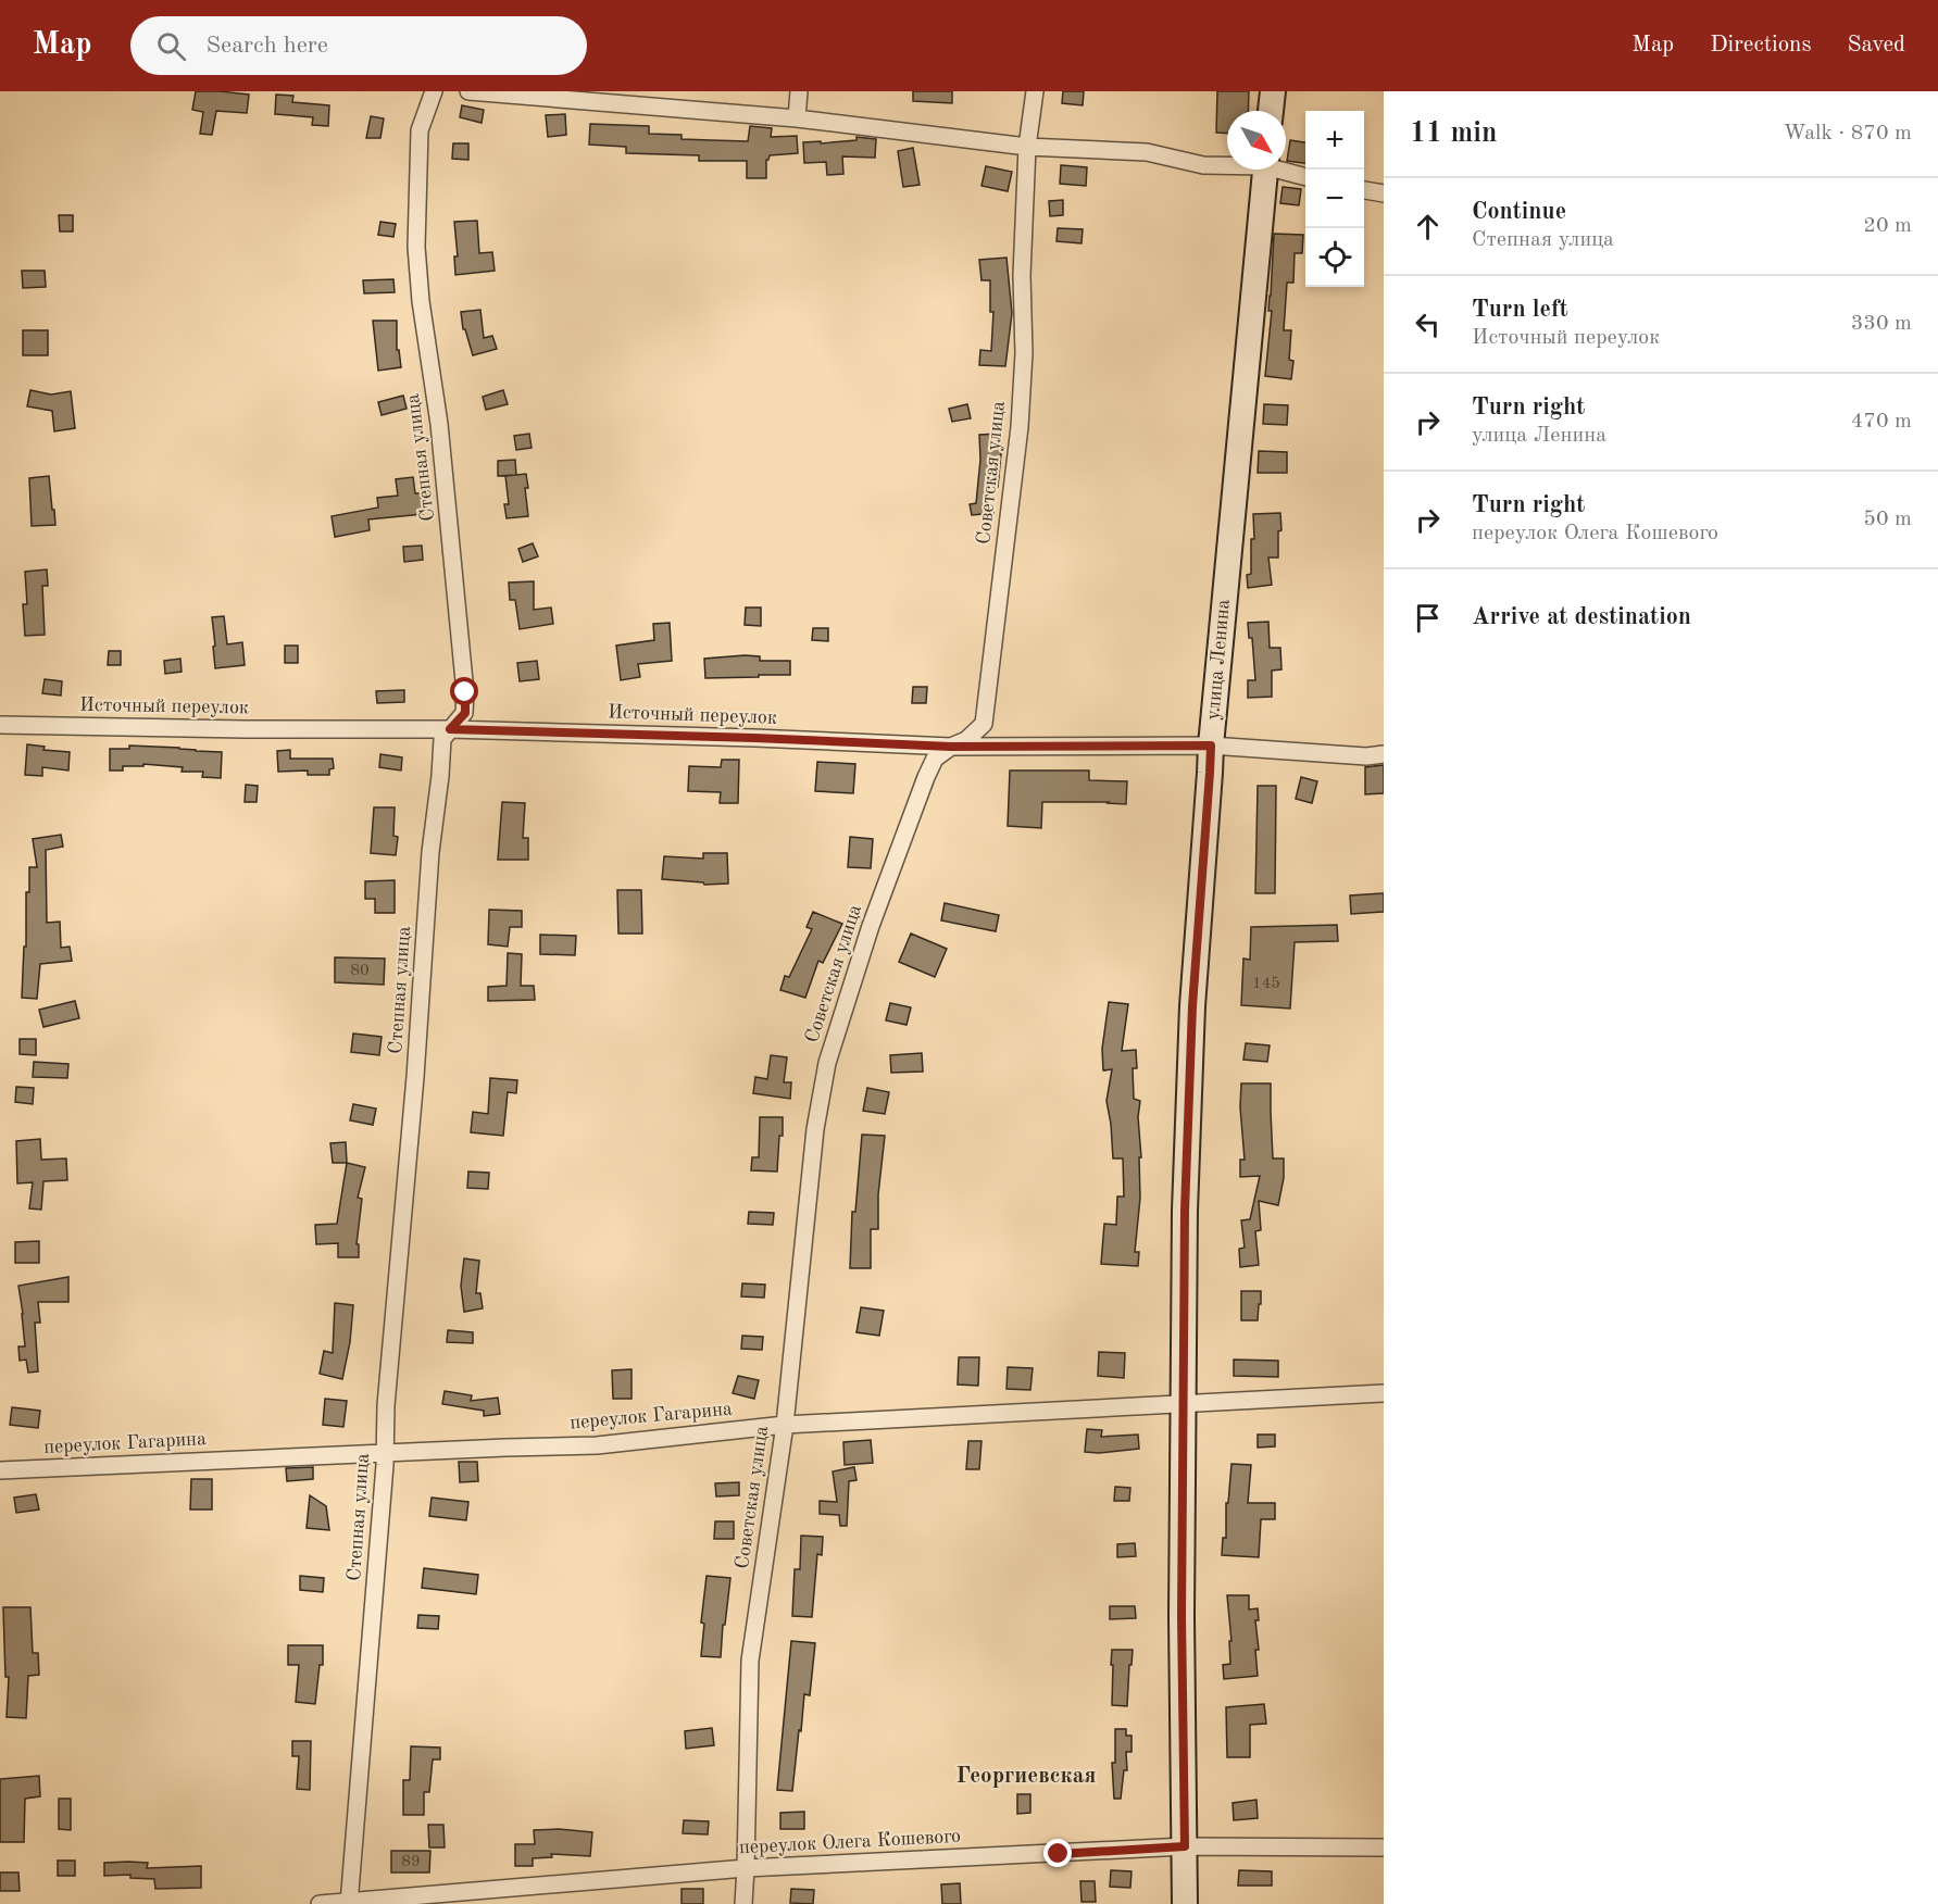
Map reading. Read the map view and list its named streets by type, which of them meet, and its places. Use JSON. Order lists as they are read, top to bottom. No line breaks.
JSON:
{"streets":{"street":["Степная улица","Советская улица","улица Ленина","Источный переулок","переулок Гагарина","переулок Олега Кошевого"]},"crossings":[["Степная улица","Источный переулок"],["Степная улица","переулок Гагарина"],["Степная улица","переулок Олега Кошевого"],["Советская улица","Источный переулок"],["Советская улица","переулок Гагарина"],["Советская улица","переулок Олега Кошевого"],["улица Ленина","Источный переулок"],["улица Ленина","переулок Гагарина"],["улица Ленина","переулок Олега Кошевого"]],"districts":["Георгиевская"],"house_numbers":["80","145","89"],"north":"bottom right","page":{"header":"Map","search":"Search here","nav":["Map","Directions","Saved"],"heading":["11 min","Walk · 870 m"],"map_buttons":["+","−"],"list":[["Continue","Степная улица","20 m"],["Turn left","Источный переулок","330 m"],["Turn right","улица Ленина","470 m"],["Turn right","переулок Олега Кошевого","50 m"],"Arrive at destination"]}}
